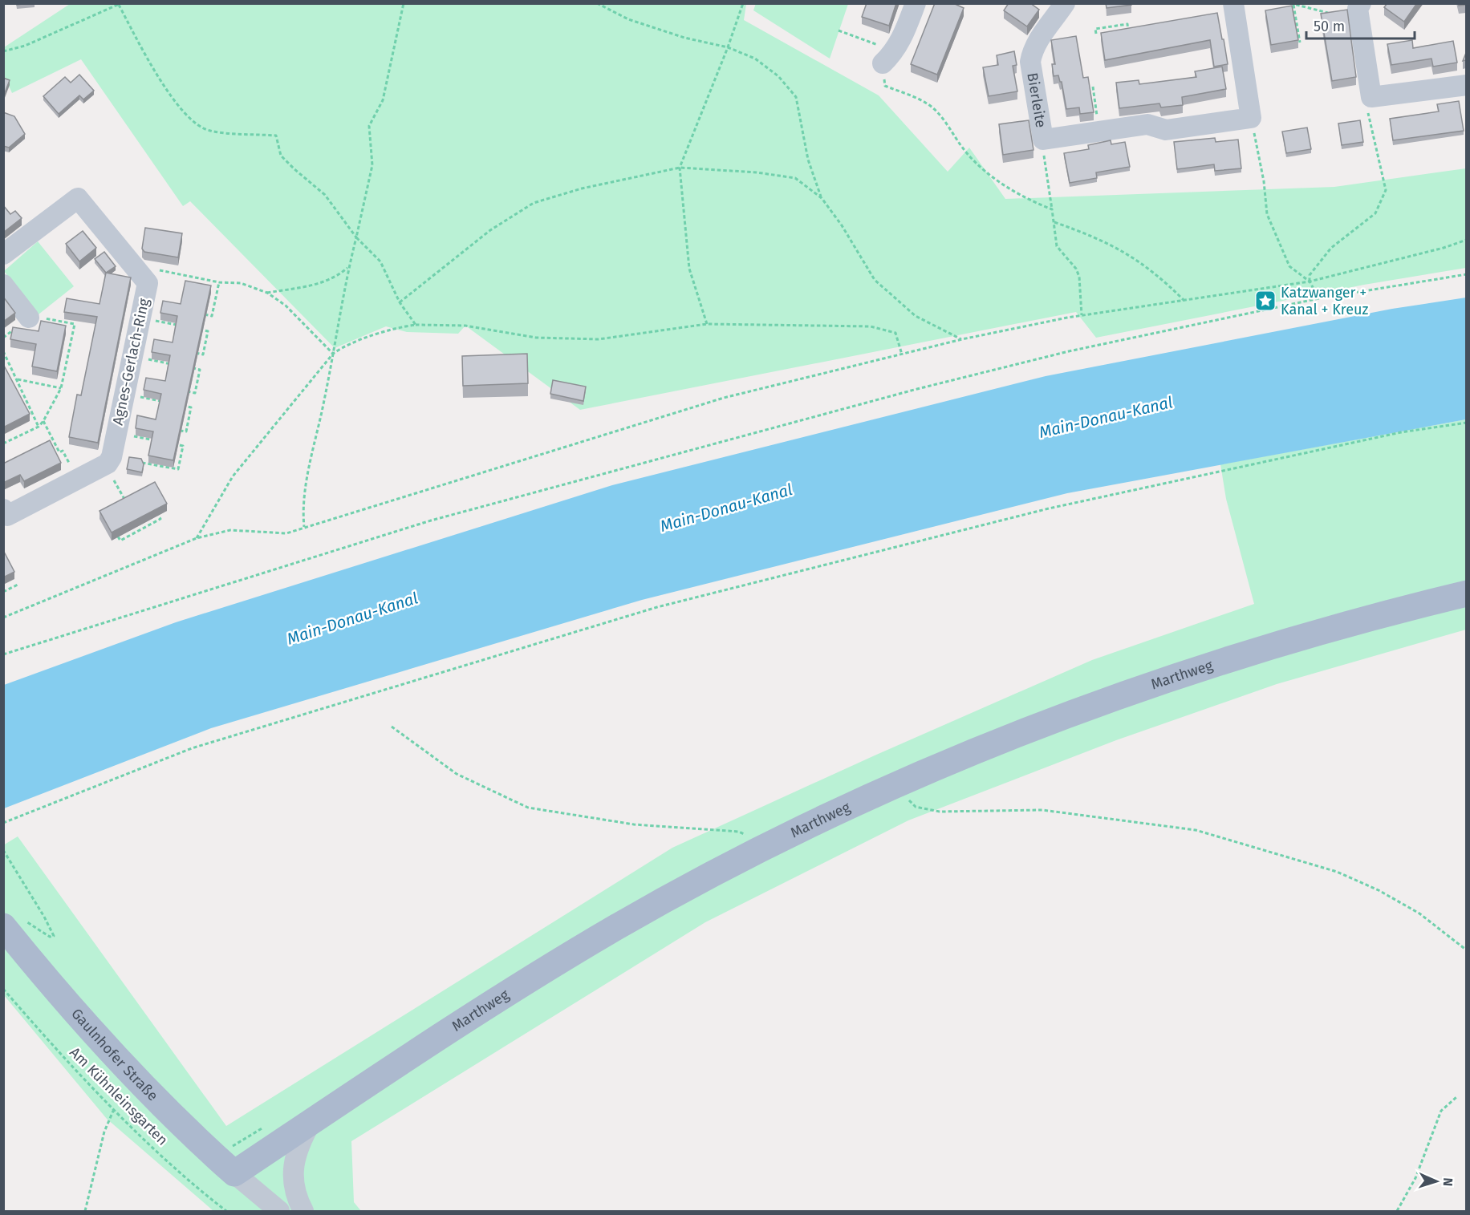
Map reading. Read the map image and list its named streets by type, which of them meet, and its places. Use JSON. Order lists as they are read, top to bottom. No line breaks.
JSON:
{"streets":{"main road":["Marthweg","Gaulnhofer Straße"],"street":["Bierleite","Agnes-Gerlach-Ring"],"path":["Am Kühnleinsgarten"]},"crossings":[["Marthweg","Gaulnhofer Straße"]],"water":["Main-Donau-Kanal"],"places":{"place":["Katzwanger + Kanal + Kreuz"]},"scale_bar":"50 m","north":"right"}
